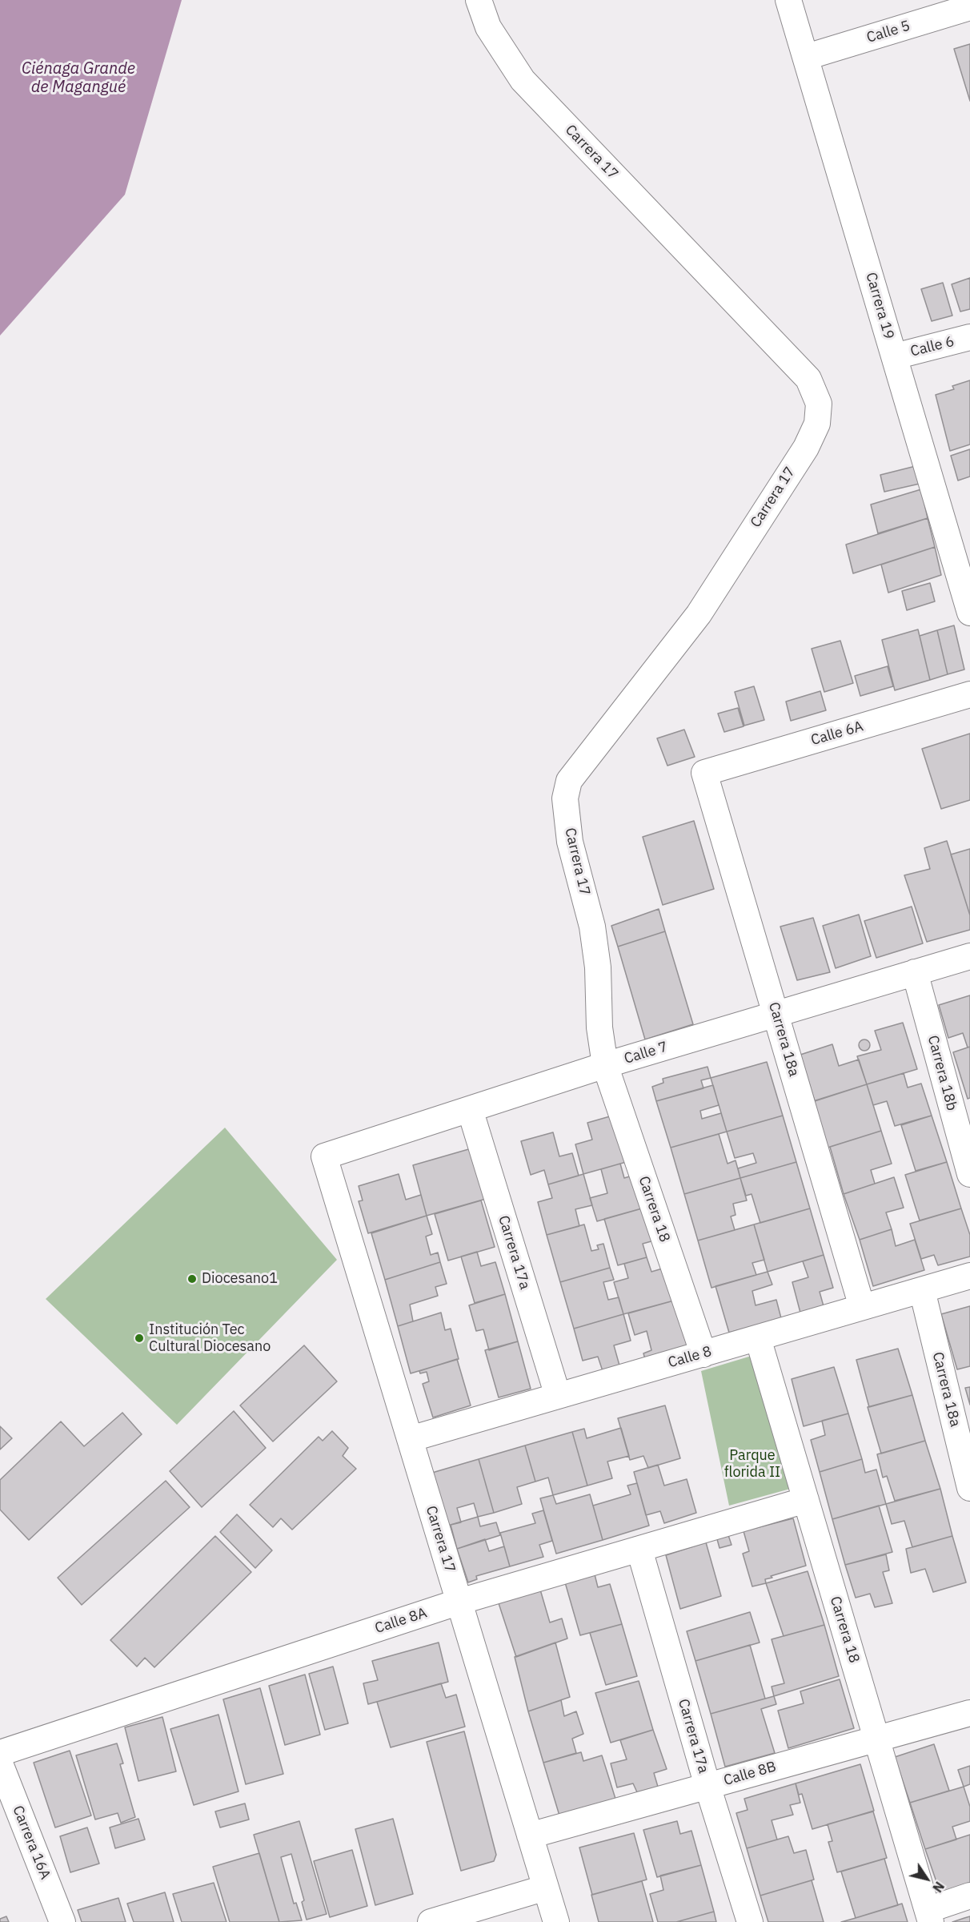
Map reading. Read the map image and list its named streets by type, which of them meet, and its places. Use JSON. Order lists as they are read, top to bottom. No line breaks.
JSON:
{"streets":{"street":["Calle 5","Carrera 17","Carrera 19","Calle 6","Calle 6A","Carrera 18a","Calle 7","Carrera 18b","Carrera 18","Carrera 17a","Calle 8","Calle 8A","Calle 8B","Carrera 16A"]},"crossings":[["Calle 5","Carrera 19"],["Carrera 17","Calle 7"],["Carrera 17","Carrera 18"],["Carrera 17","Calle 8"],["Carrera 17","Calle 8A"],["Carrera 17","Calle 8B"],["Carrera 19","Calle 6"],["Calle 6A","Carrera 18a"],["Carrera 18a","Calle 7"],["Carrera 18a","Calle 8"],["Calle 7","Carrera 18b"],["Calle 7","Carrera 18"],["Calle 7","Carrera 17a"],["Carrera 18","Calle 8"],["Carrera 18","Calle 8A"],["Carrera 18","Calle 8B"],["Carrera 17a","Calle 8"],["Carrera 17a","Calle 8A"],["Carrera 17a","Calle 8B"]],"water":["Ciénaga Grande de Magangué"],"parks":["Parque florida II"],"places":["Diocesano1","Institución Tec Cultural Diocesano"],"north":"bottom right"}
